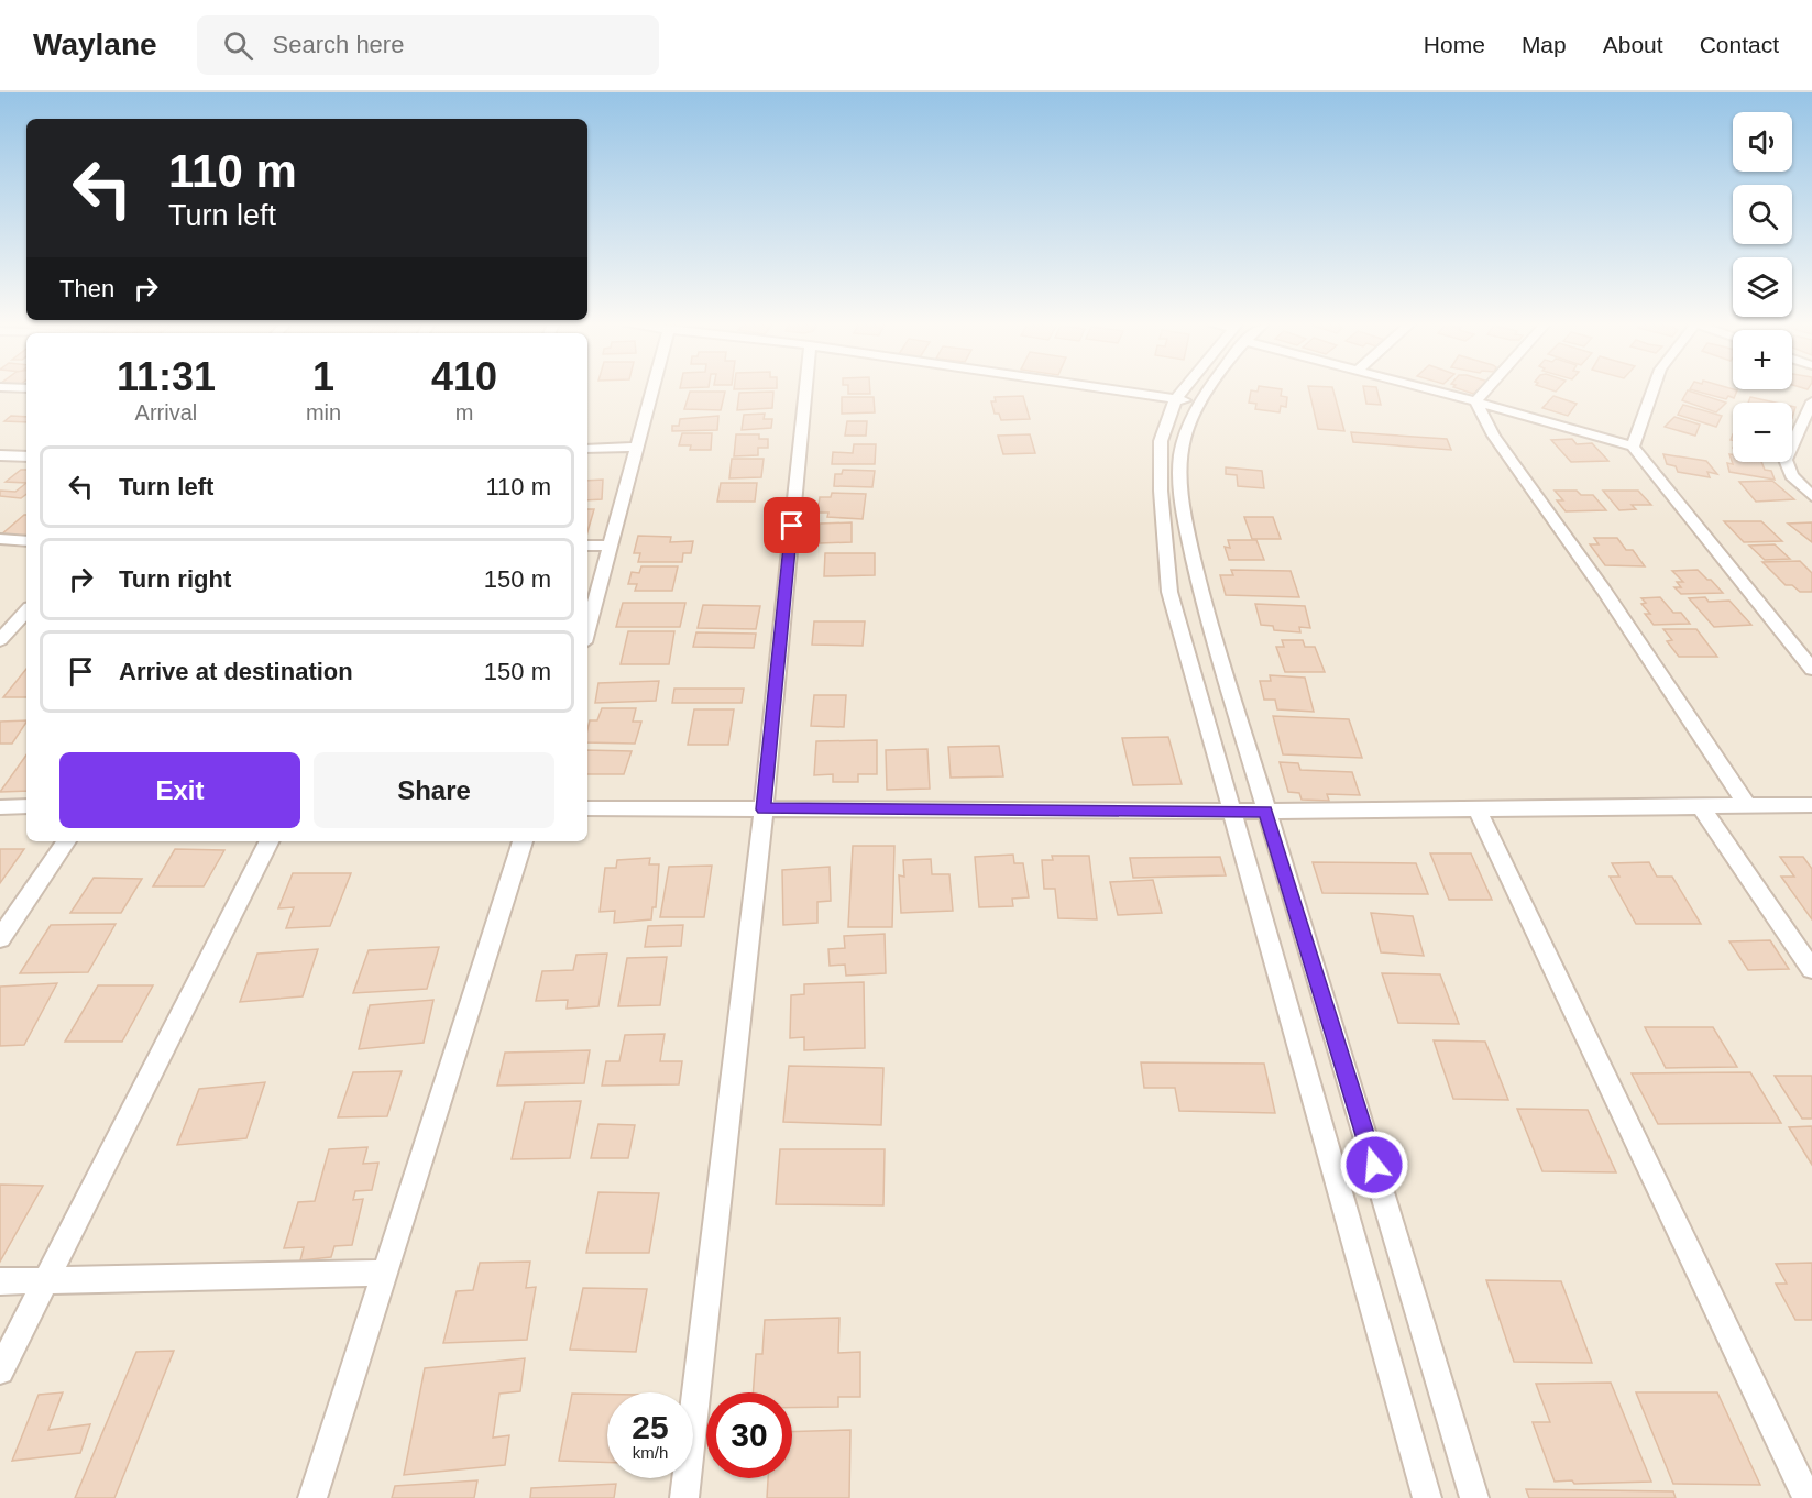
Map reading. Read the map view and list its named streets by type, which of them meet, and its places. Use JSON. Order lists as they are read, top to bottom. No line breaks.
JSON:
{"page":{"header":"Waylane","search":"Search here","nav":["Home","Map","About","Contact"],"map_buttons":["+","−"],"turn":["110 m","Turn left"],"then":"Then","eta":["11:31","Arrival","1","min","410","m"],"list":[{"name":"Turn left","value":"110 m"},{"name":"Turn right","value":"150 m"},{"name":"Arrive at destination","value":"150 m"}],"buttons":["Exit","Share"],"speed":"25 km/h","limit":"30"}}
